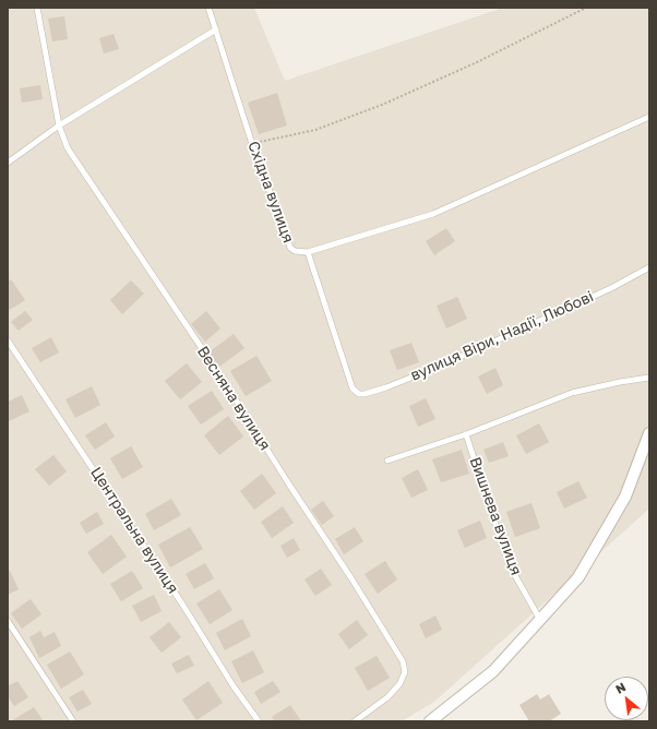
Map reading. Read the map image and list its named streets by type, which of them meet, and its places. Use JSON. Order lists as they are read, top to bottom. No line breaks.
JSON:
{"streets":{"lane":["Східна вулиця","вулиця Віри, Надії, Любові","Весняна вулиця","Вишнева вулиця","Центральна вулиця"]},"crossings":[["Східна вулиця","вулиця Віри, Надії, Любові"]],"north":"top left"}
